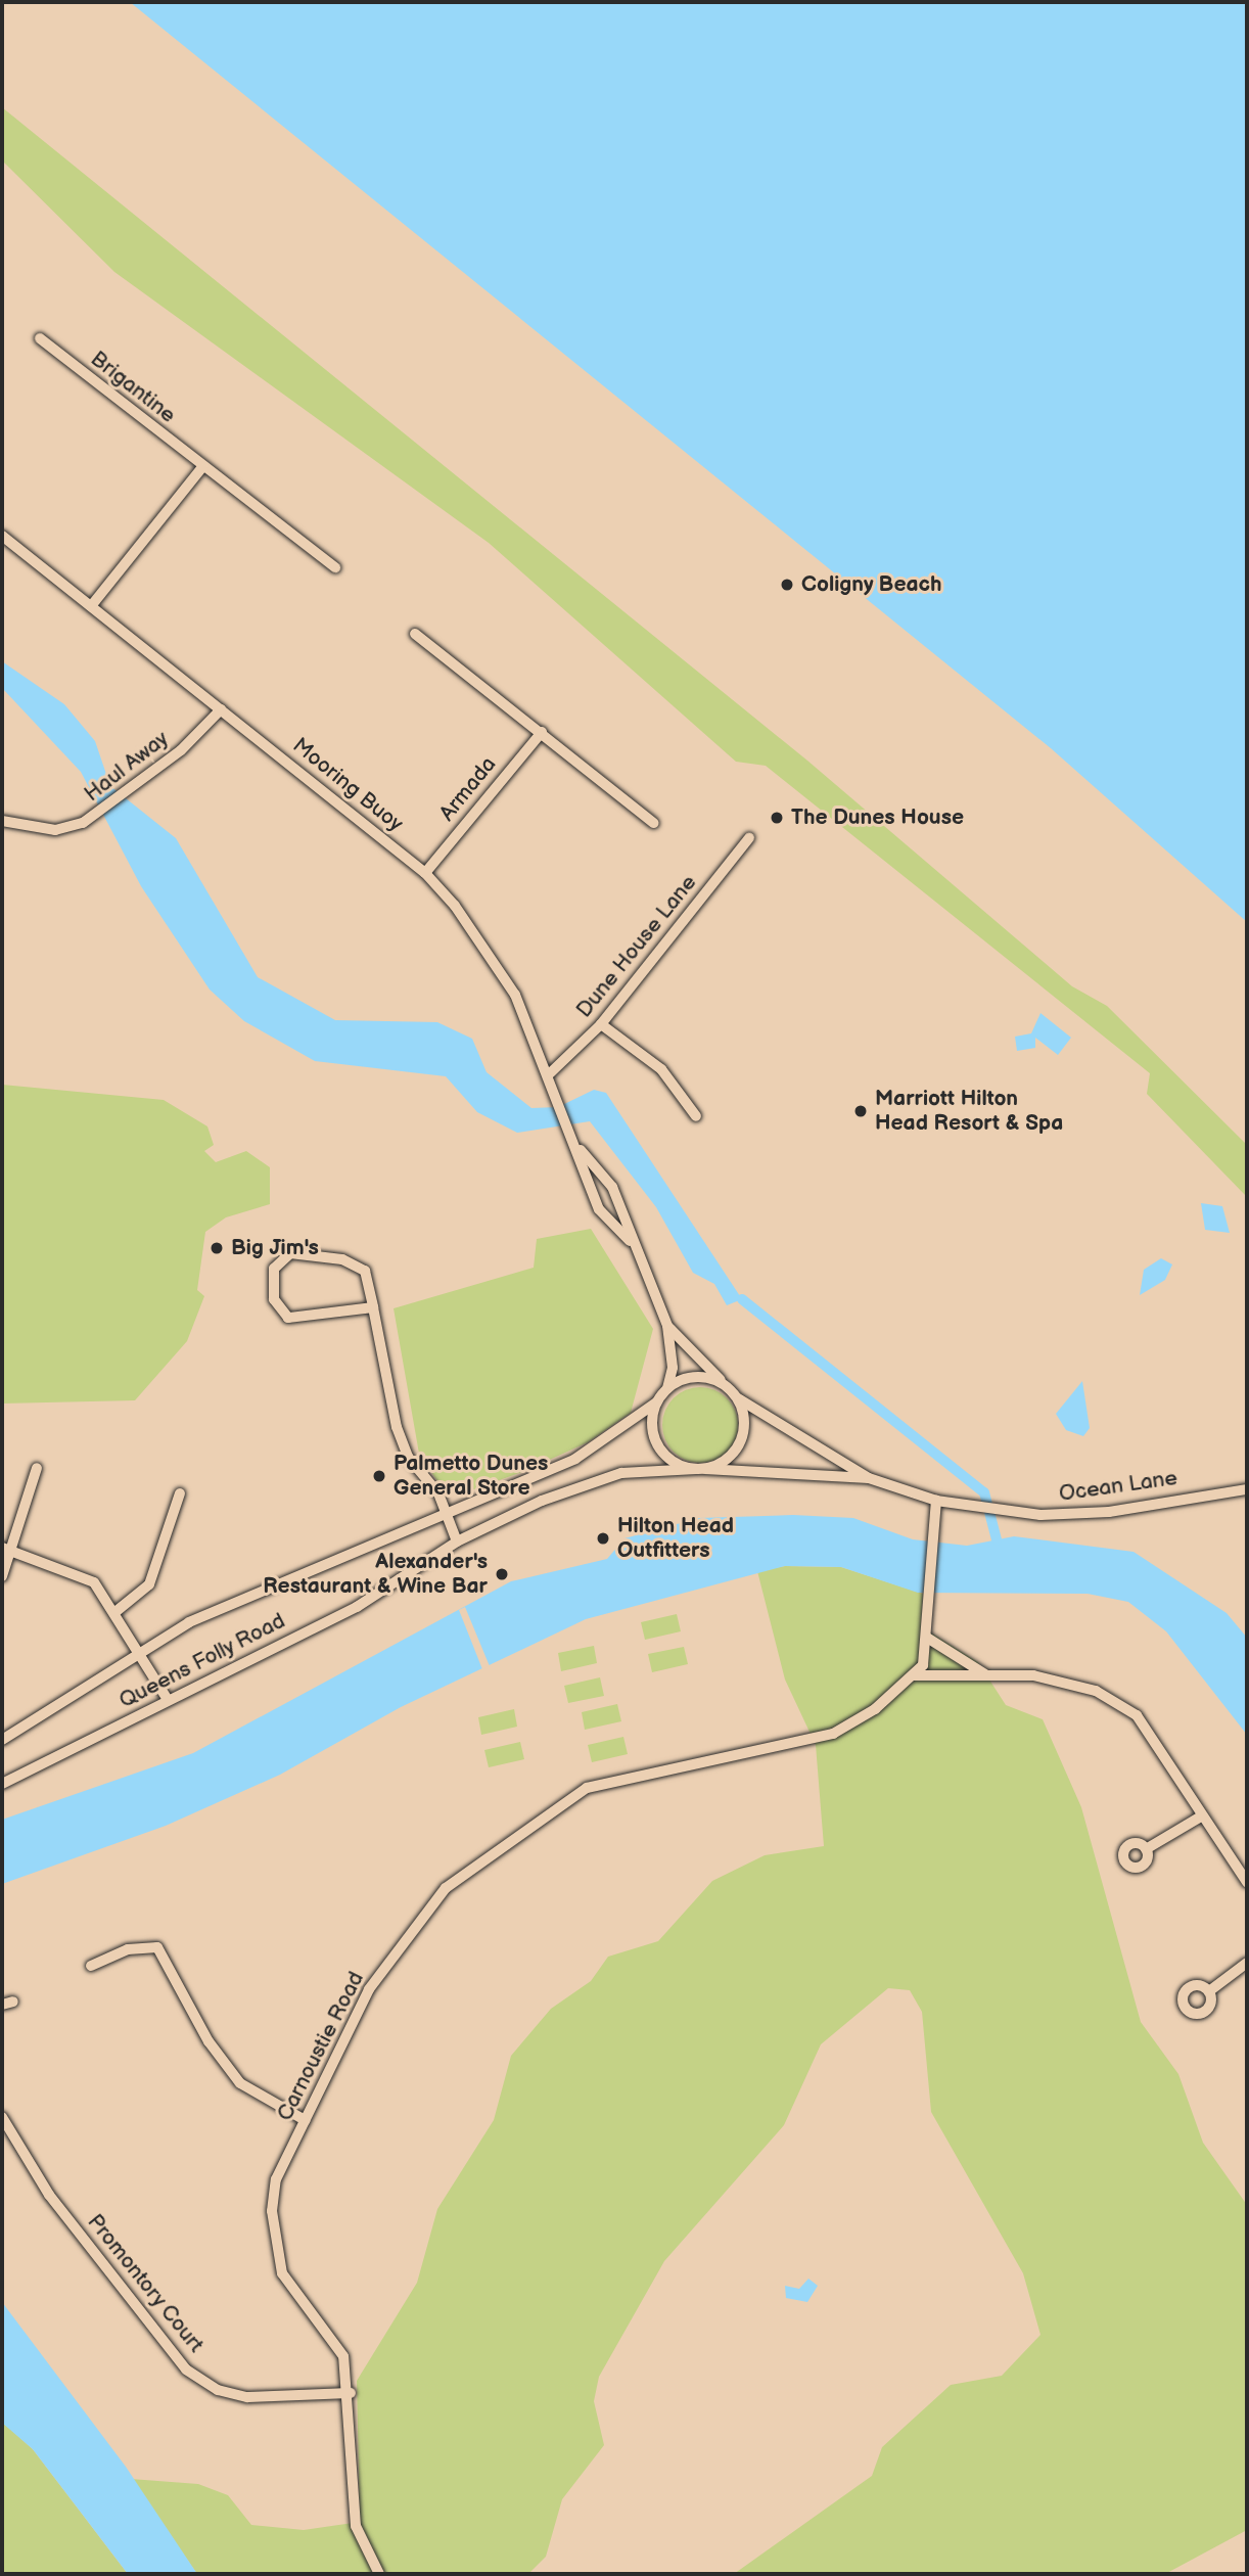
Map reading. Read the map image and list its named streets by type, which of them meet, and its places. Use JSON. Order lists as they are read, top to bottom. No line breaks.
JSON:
{"streets":{"street":["Brigantine","Haul Away","Mooring Buoy","Armada","Dune House Lane","Ocean Lane","Queens Folly Road","Carnoustie Road","Promontory Court"]},"crossings":[["Haul Away","Mooring Buoy"],["Mooring Buoy","Armada"],["Mooring Buoy","Dune House Lane"],["Mooring Buoy","Ocean Lane"],["Mooring Buoy","Queens Folly Road"],["Ocean Lane","Queens Folly Road"],["Ocean Lane","Carnoustie Road"],["Carnoustie Road","Promontory Court"]],"places":["Coligny Beach","The Dunes House","Marriott Hilton Head Resort & Spa","Big Jim's","Palmetto Dunes General Store","Hilton Head Outfitters","Alexander's Restaurant & Wine Bar"]}
